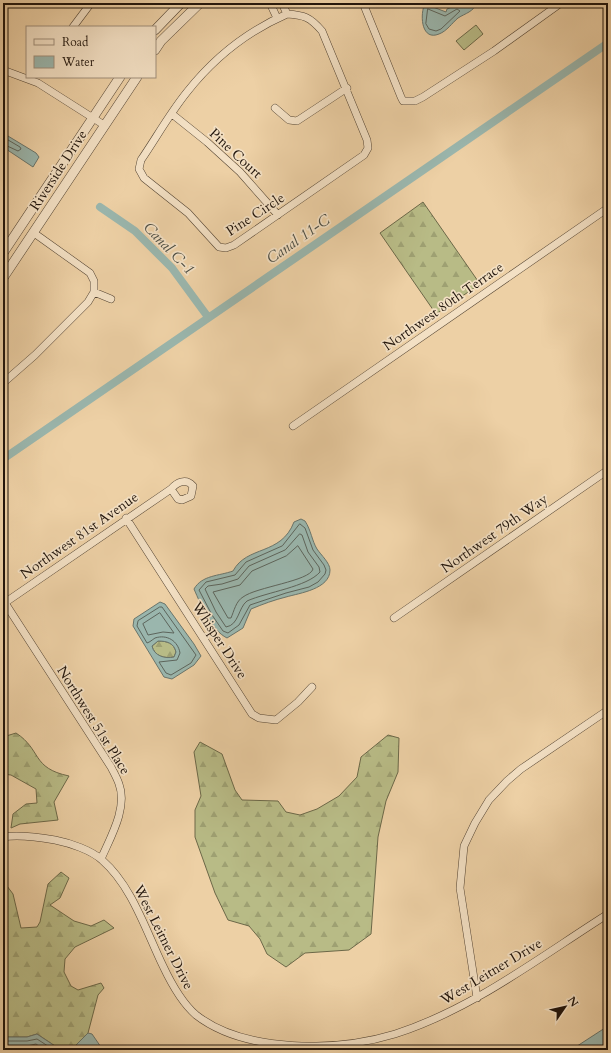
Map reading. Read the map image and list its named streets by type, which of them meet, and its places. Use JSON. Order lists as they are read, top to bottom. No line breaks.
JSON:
{"streets":{"street":["Pine Court","Riverside Drive","Pine Circle","Northwest 80th Terrace","Northwest 79th Way","Northwest 81st Avenue","Whisper Drive","Northwest 51st Place","West Leitner Drive"]},"crossings":[["Pine Court","Pine Circle"],["Northwest 81st Avenue","Whisper Drive"],["Northwest 81st Avenue","Northwest 51st Place"],["Northwest 51st Place","West Leitner Drive"]],"water":["Canal 11-C","Canal C-1"],"legend":["Road","Water"],"north":"top right"}
